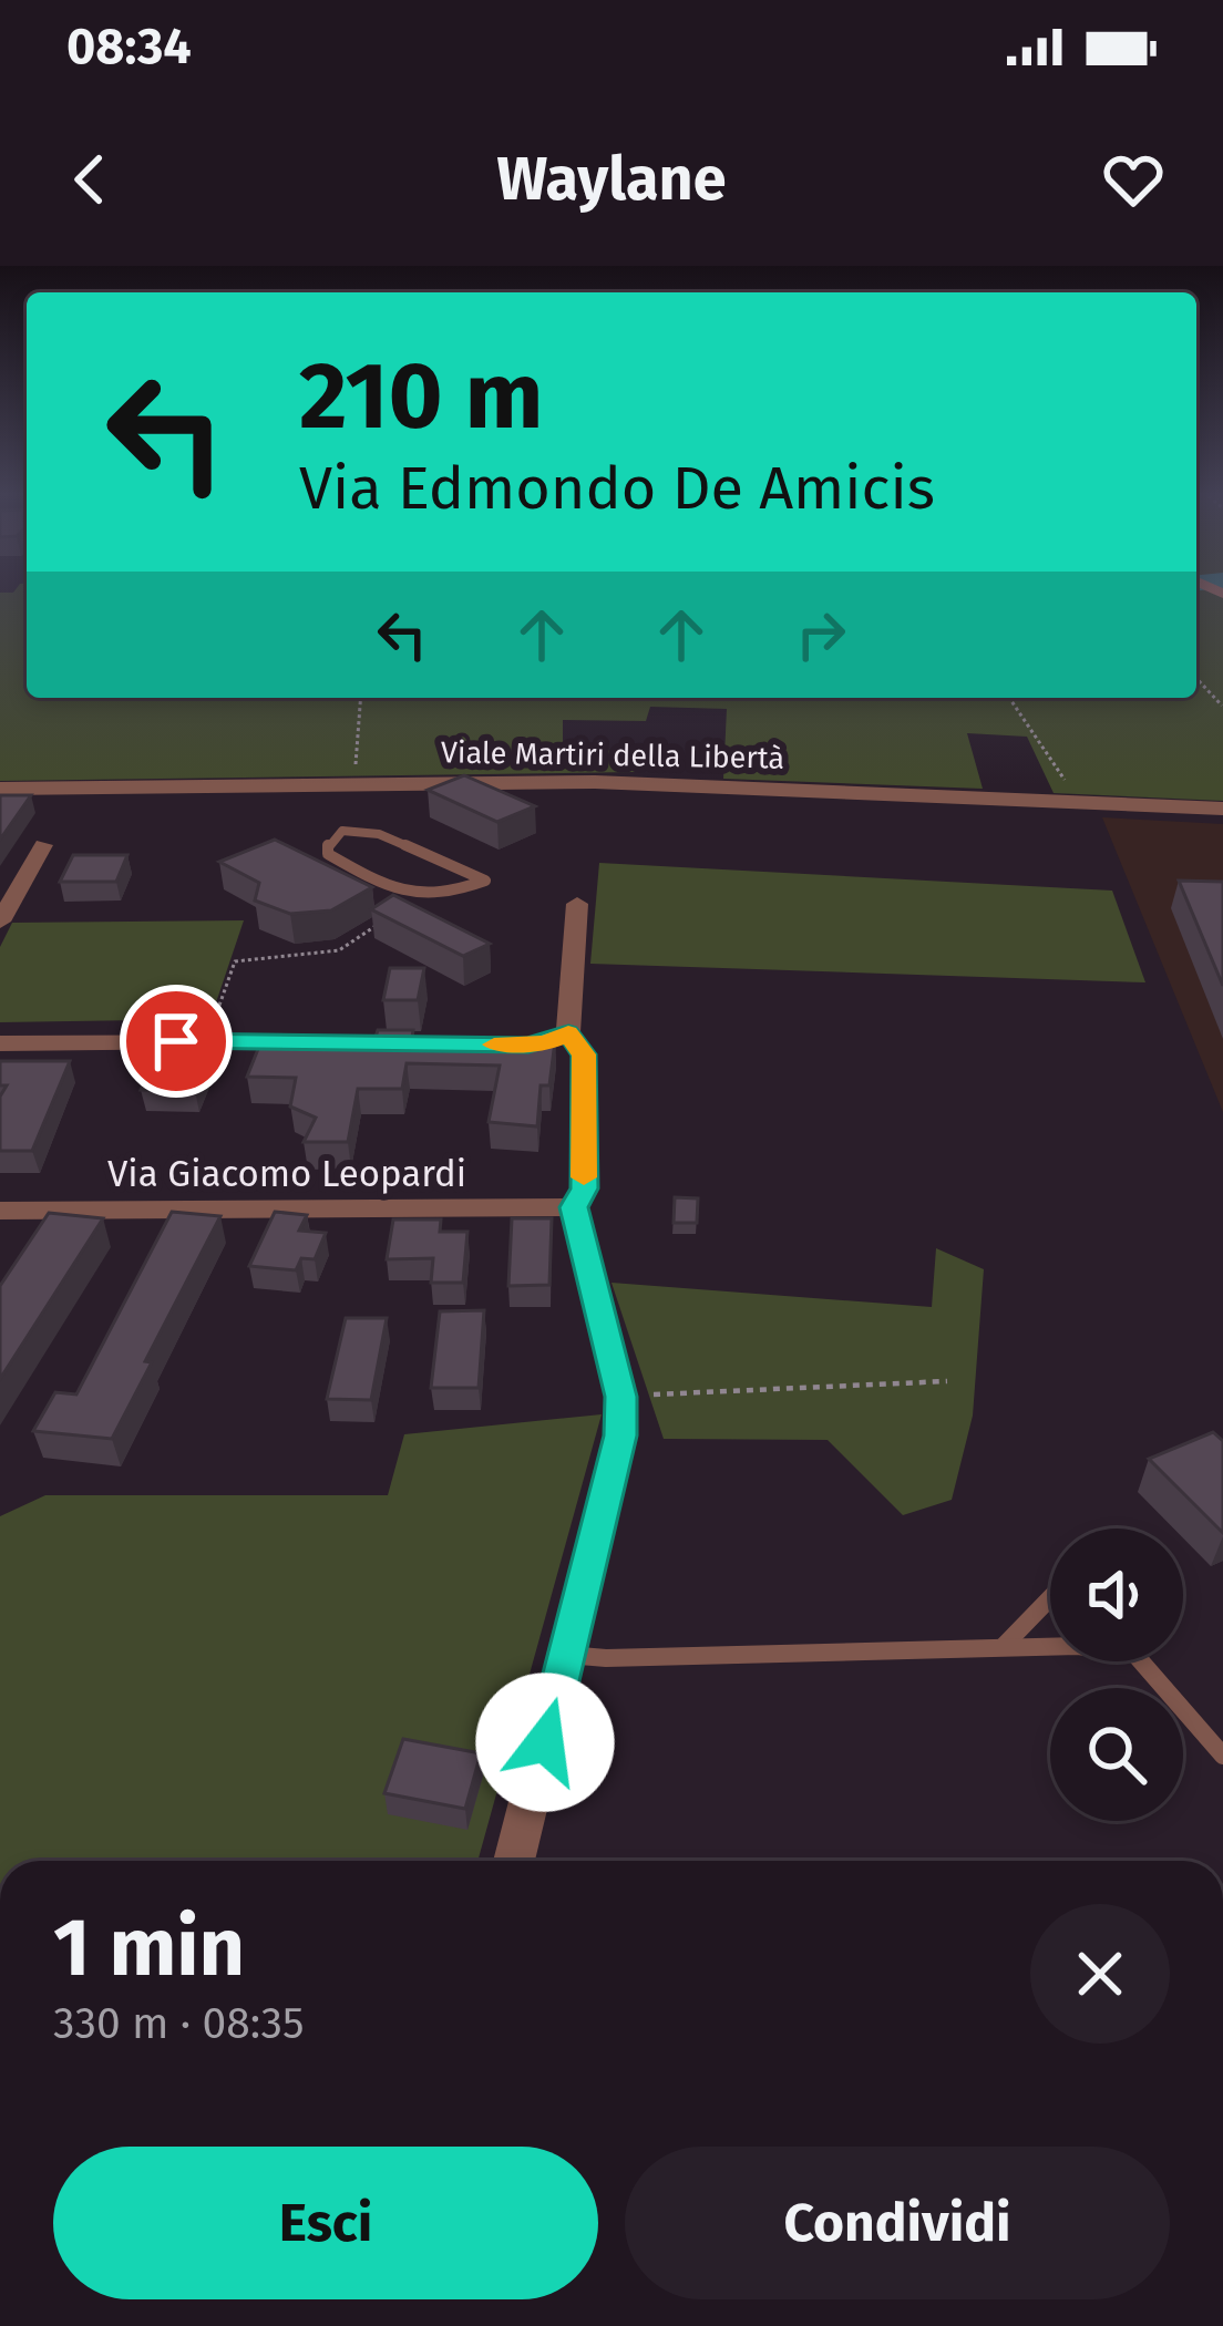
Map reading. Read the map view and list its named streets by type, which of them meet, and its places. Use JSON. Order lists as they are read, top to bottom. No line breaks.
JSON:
{"streets":{"street":["Viale Martiri della Libertà","Via Giacomo Leopardi"]},"page":{"status":"08:34","header":"Waylane","turn":["210 m","Via Edmondo De Amicis"],"heading":["1 min","330 m · 08:35"],"buttons":["Esci","Condividi"]}}
